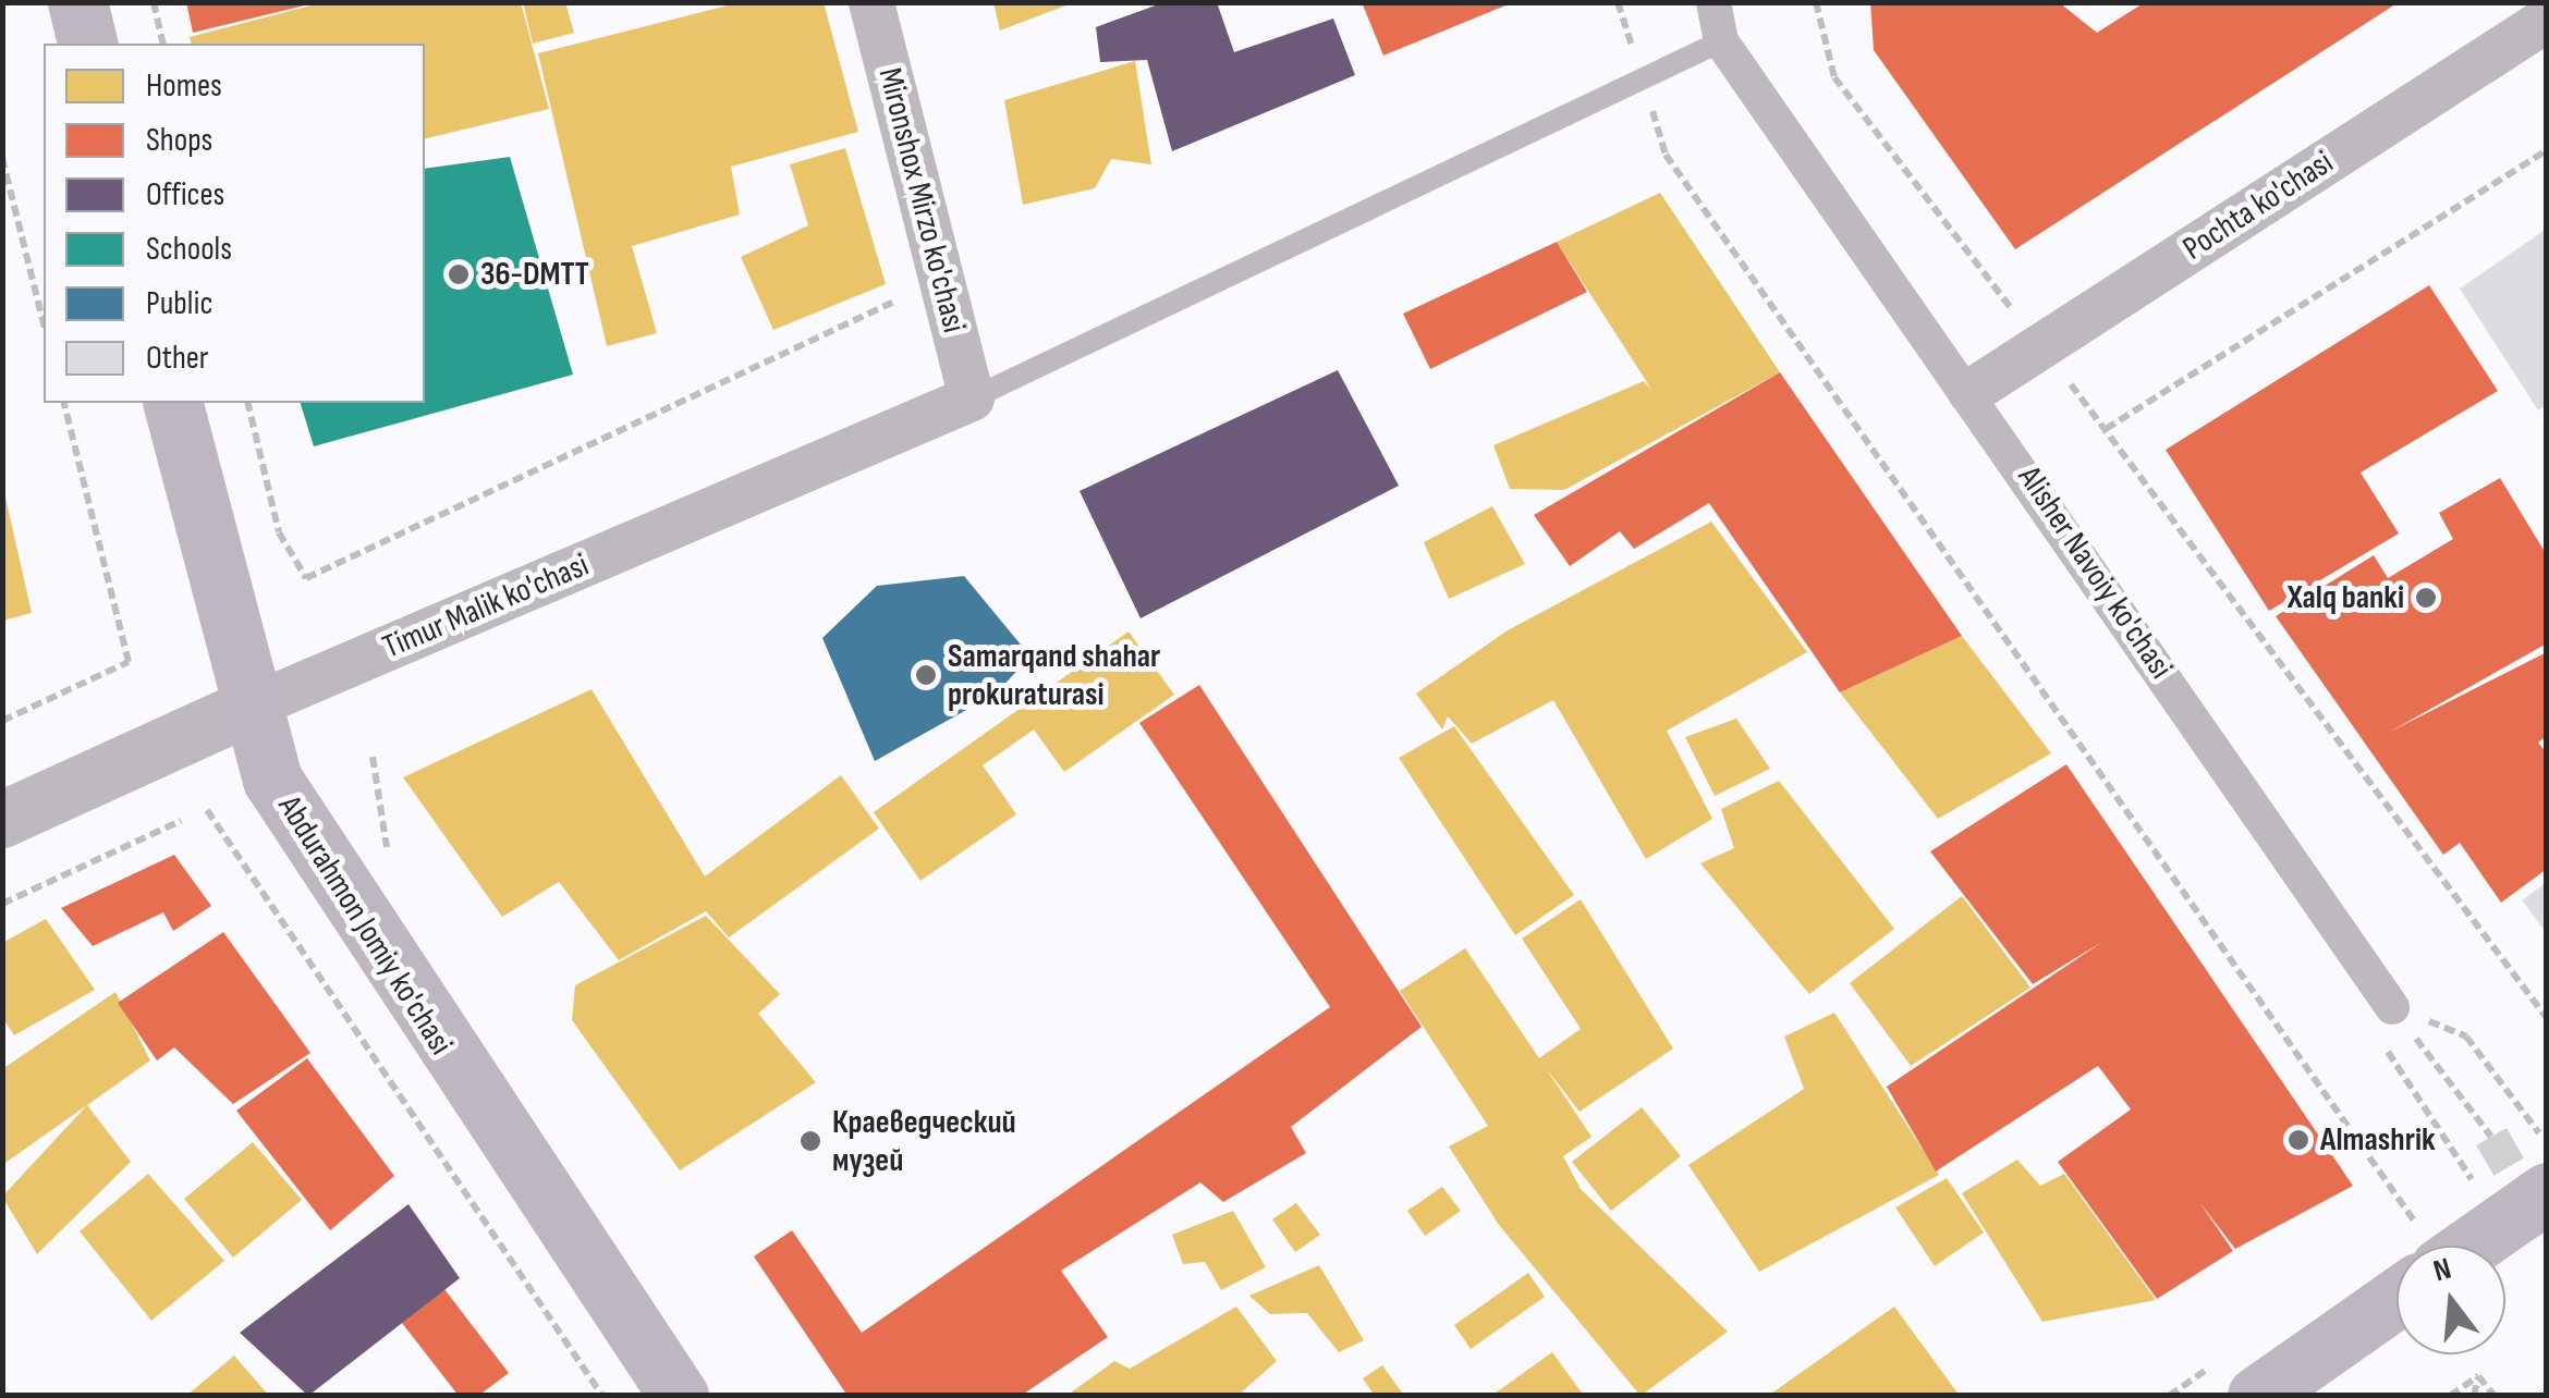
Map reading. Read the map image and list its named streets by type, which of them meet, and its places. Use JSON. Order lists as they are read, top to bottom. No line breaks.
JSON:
{"streets":{"main road":["Abdurahmon Jomiy ko'chasi"],"street":["Mironshox Mirzo ko'chasi","Pochta ko'chasi","Alisher Navoiy ko'chasi","Timur Malik ko'chasi"]},"crossings":[["Mironshox Mirzo ko'chasi","Timur Malik ko'chasi"],["Pochta ko'chasi","Alisher Navoiy ko'chasi"],["Timur Malik ko'chasi","Abdurahmon Jomiy ko'chasi"]],"places":["36-DMTT","Xalq banki","Samarqand shahar prokuraturasi","Almashrik","Краеведческий музей"],"legend":["Homes","Shops","Offices","Schools","Public","Other"],"north":"top"}
